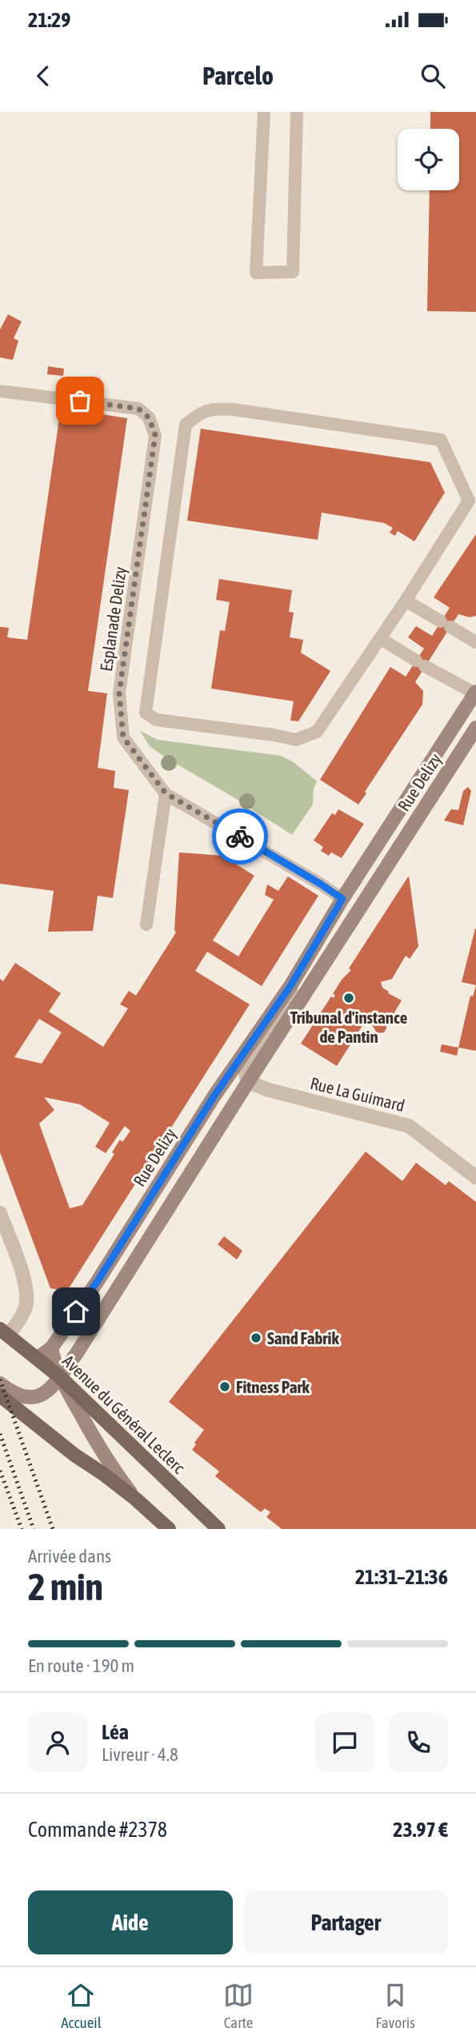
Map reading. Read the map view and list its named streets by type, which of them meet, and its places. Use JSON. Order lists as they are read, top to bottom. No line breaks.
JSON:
{"streets":{"main road":["Rue Delizy","Avenue du Général Leclerc"],"street":["Rue La Guimard"],"lane":["Esplanade Delizy"]},"crossings":[["Esplanade Delizy","Rue Delizy"],["Rue Delizy","Rue La Guimard"],["Rue Delizy","Avenue du Général Leclerc"]],"places":["Tribunal d'instance de Pantin","Sand Fabrik","Fitness Park"],"page":{"status":"21:29","header":"Parcelo","heading":["2 min","Arrivée dans","21:31–21:36"],"panel":["Léa","Livreur · 4.8","Commande #2378","23.97 €"],"bar":"En route · 190 m","buttons":["Aide","Partager"],"tabs":["Accueil","Carte","Favoris"]}}
